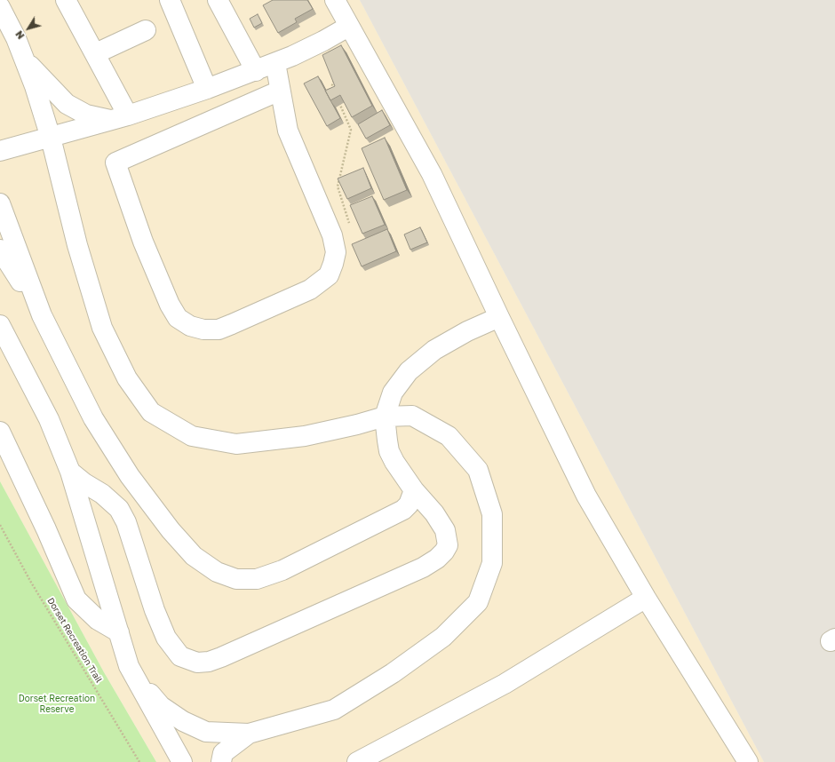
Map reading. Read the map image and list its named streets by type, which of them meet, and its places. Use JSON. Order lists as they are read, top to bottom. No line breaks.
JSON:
{"streets":{"path":["Dorset Recreation Trail"]},"parks":["Dorset Recreation Reserve"],"north":"bottom left"}
